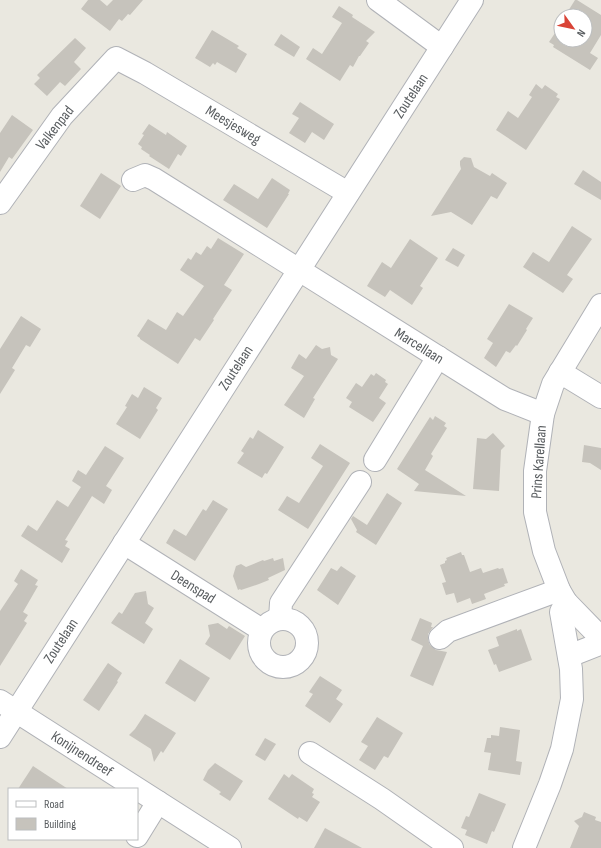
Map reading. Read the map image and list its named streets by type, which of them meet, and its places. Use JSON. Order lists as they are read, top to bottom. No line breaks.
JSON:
{"streets":{"street":["Zoutelaan","Meesjesweg","Valkenpad","Marcellaan","Prins Karellaan","Deenspad","Konijnendreef"]},"crossings":[["Zoutelaan","Meesjesweg"],["Zoutelaan","Marcellaan"],["Zoutelaan","Deenspad"],["Zoutelaan","Konijnendreef"],["Meesjesweg","Valkenpad"],["Marcellaan","Prins Karellaan"]],"legend":["Road","Building"],"north":"bottom right"}
